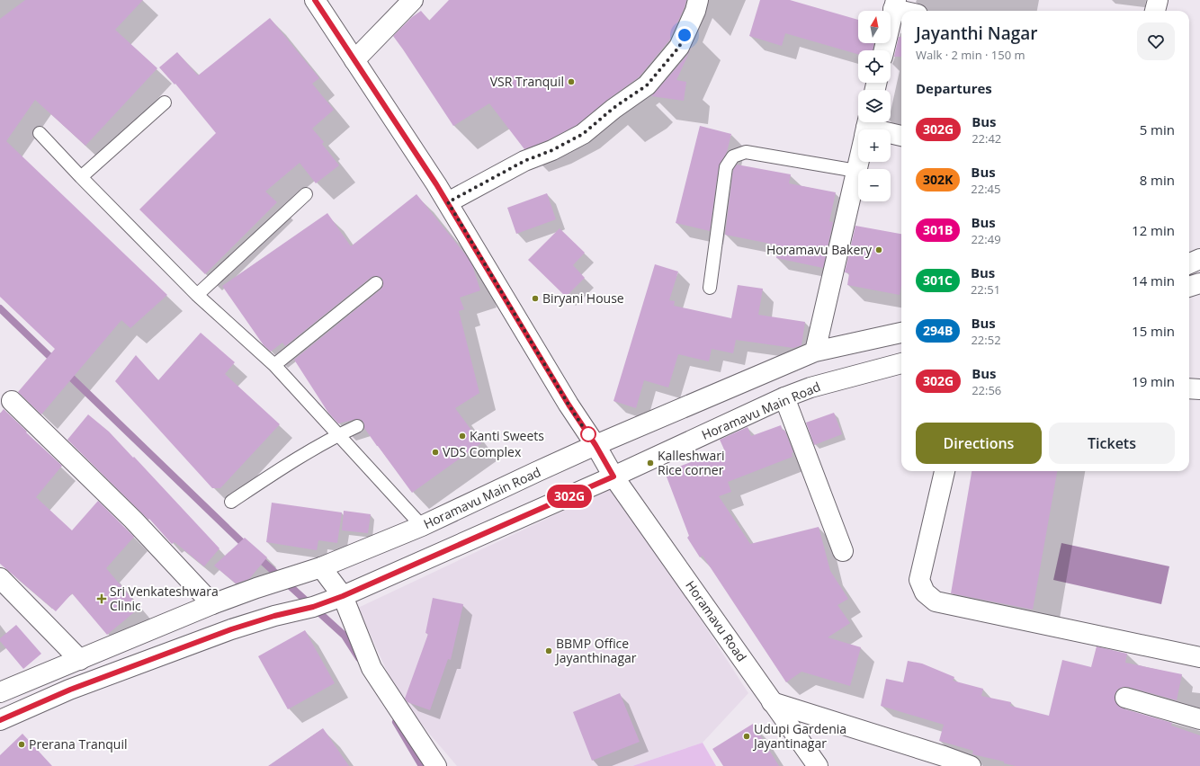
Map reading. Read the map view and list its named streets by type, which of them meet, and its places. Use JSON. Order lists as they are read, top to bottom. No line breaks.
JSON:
{"streets":{"street":["Horamavu Main Road","Horamavu Road"]},"crossings":[["Horamavu Main Road","Horamavu Road"]],"places":{"other":["VSR Tranquil","Horamavu Bakery","Biryani House","Kanti Sweets","VDS Complex","Kalleshwari Rice corner","BBMP Office Jayanthinagar","Udupi Gardenia Jayantinagar","Prerana Tranquil"],"health":["Sri Venkateshwara Clinic"]},"lines":["bus line 302G"],"north":"top","page":{"on_map":"302G","map_buttons":["+","−"],"heading":[["Jayanthi Nagar","Walk · 2 min · 150 m"],"Departures"],"list":[{"mark":"302G","name":"Bus","note":"22:42","value":"5 min"},{"mark":"302K","name":"Bus","note":"22:45","value":"8 min"},{"mark":"301B","name":"Bus","note":"22:49","value":"12 min"},{"mark":"301C","name":"Bus","note":"22:51","value":"14 min"},{"mark":"294B","name":"Bus","note":"22:52","value":"15 min"},{"mark":"302G","name":"Bus","note":"22:56","value":"19 min"}],"buttons":["Directions","Tickets"]}}
